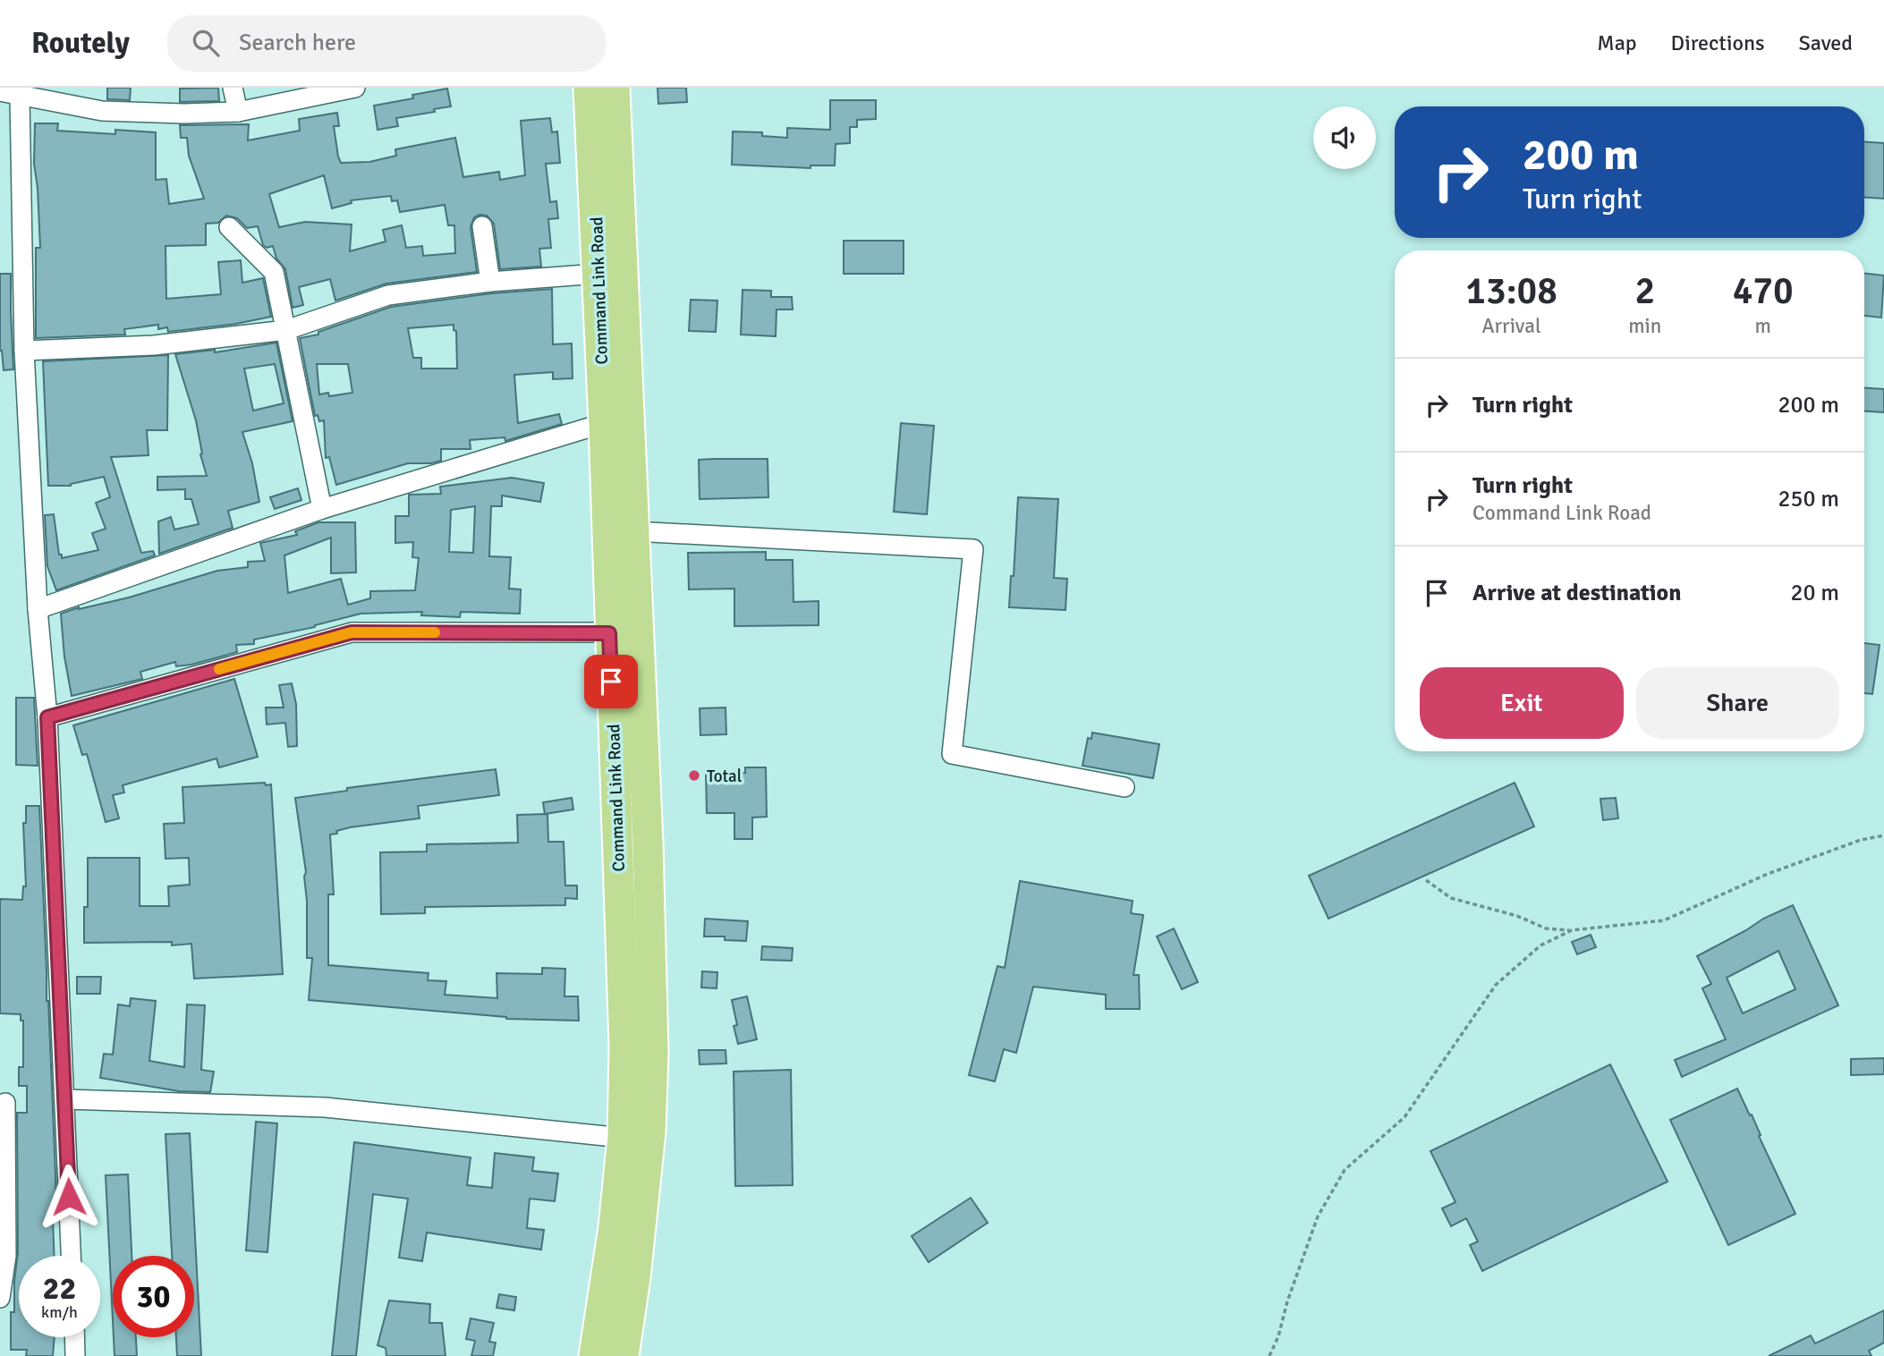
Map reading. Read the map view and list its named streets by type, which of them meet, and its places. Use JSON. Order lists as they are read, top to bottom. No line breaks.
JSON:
{"streets":{"main road":["Command Link Road"]},"places":["Total"],"page":{"header":"Routely","search":"Search here","nav":["Map","Directions","Saved"],"turn":["200 m","Turn right"],"eta":["13:08","Arrival","2","min","470","m"],"list":[{"name":"Turn right","value":"200 m"},{"name":"Turn right","note":"Command Link Road","value":"250 m"},{"name":"Arrive at destination","value":"20 m"}],"buttons":["Exit","Share"],"speed":"22 km/h","limit":"30"}}
